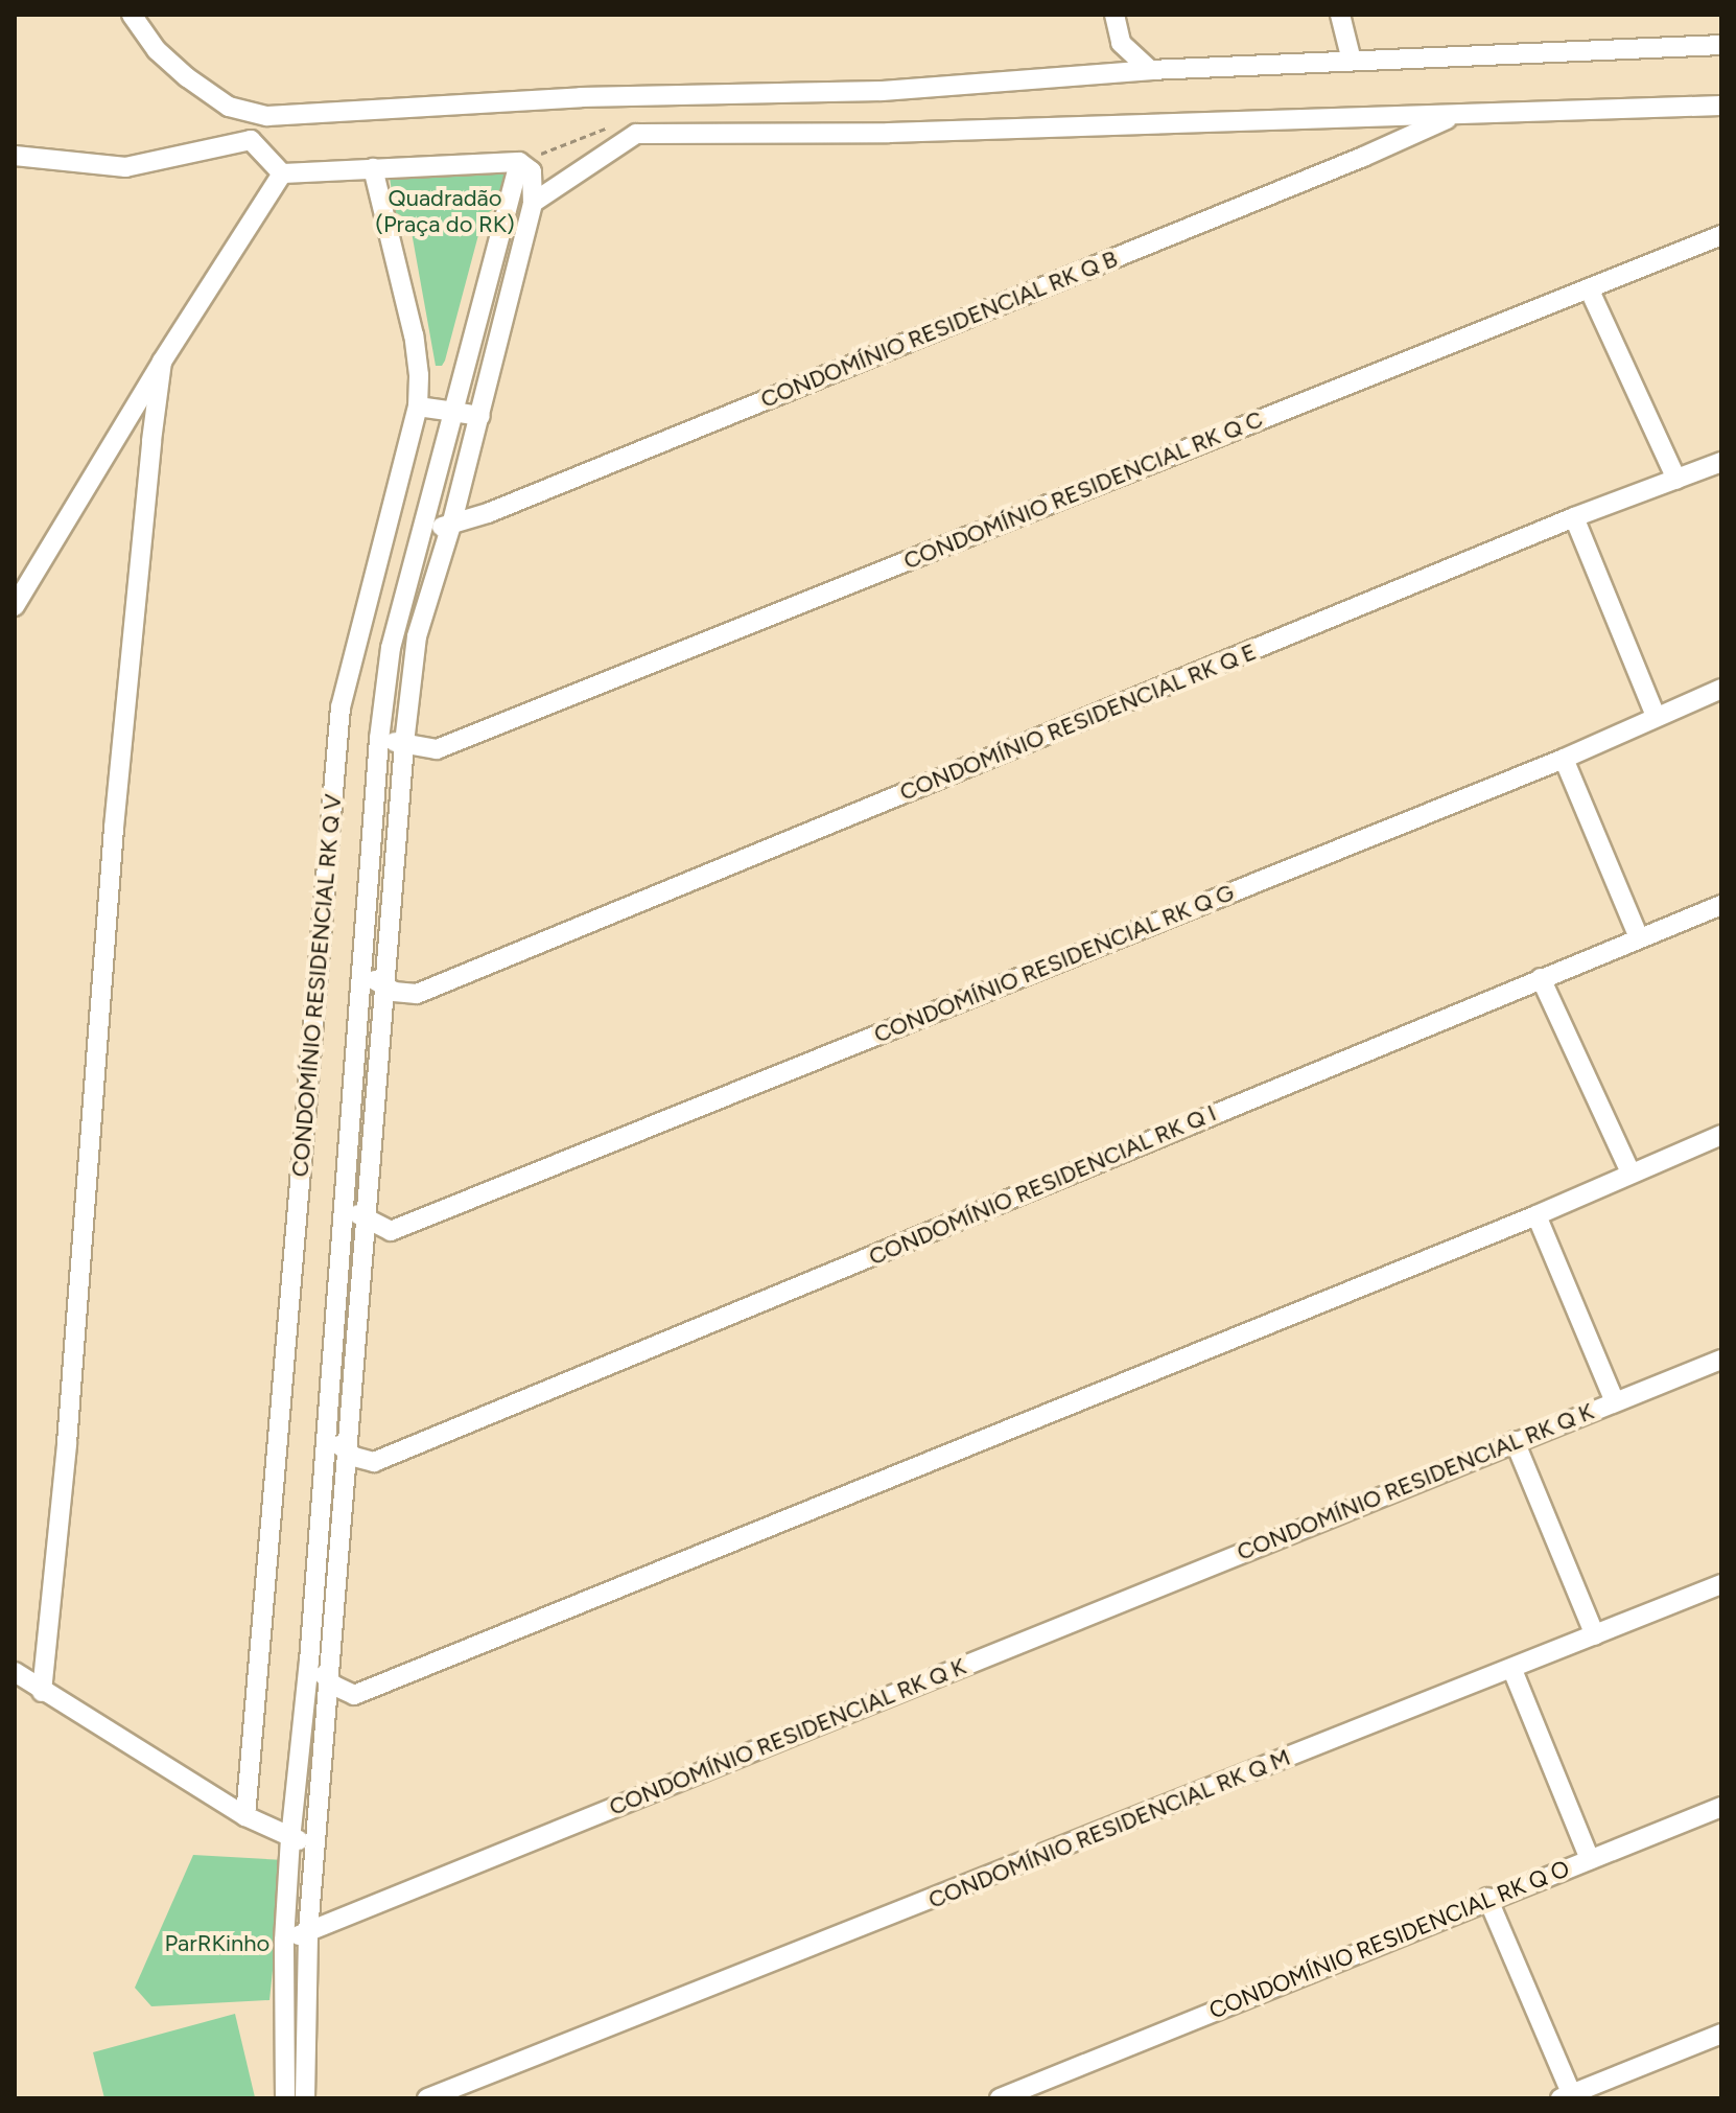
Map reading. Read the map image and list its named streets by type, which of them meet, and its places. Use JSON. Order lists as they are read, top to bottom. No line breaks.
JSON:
{"streets":{"street":["CONDOMÍNIO RESIDENCIAL RK Q B","CONDOMÍNIO RESIDENCIAL RK Q C","CONDOMÍNIO RESIDENCIAL RK Q E","CONDOMÍNIO RESIDENCIAL RK Q G","CONDOMÍNIO RESIDENCIAL RK Q V","CONDOMÍNIO RESIDENCIAL RK Q I","CONDOMÍNIO RESIDENCIAL RK Q K","CONDOMÍNIO RESIDENCIAL RK Q M","CONDOMÍNIO RESIDENCIAL RK Q O"]},"crossings":[["CONDOMÍNIO RESIDENCIAL RK Q M","CONDOMÍNIO RESIDENCIAL RK Q O"]],"parks":["Quadradão (Praça do RK)","ParRKinho"]}
